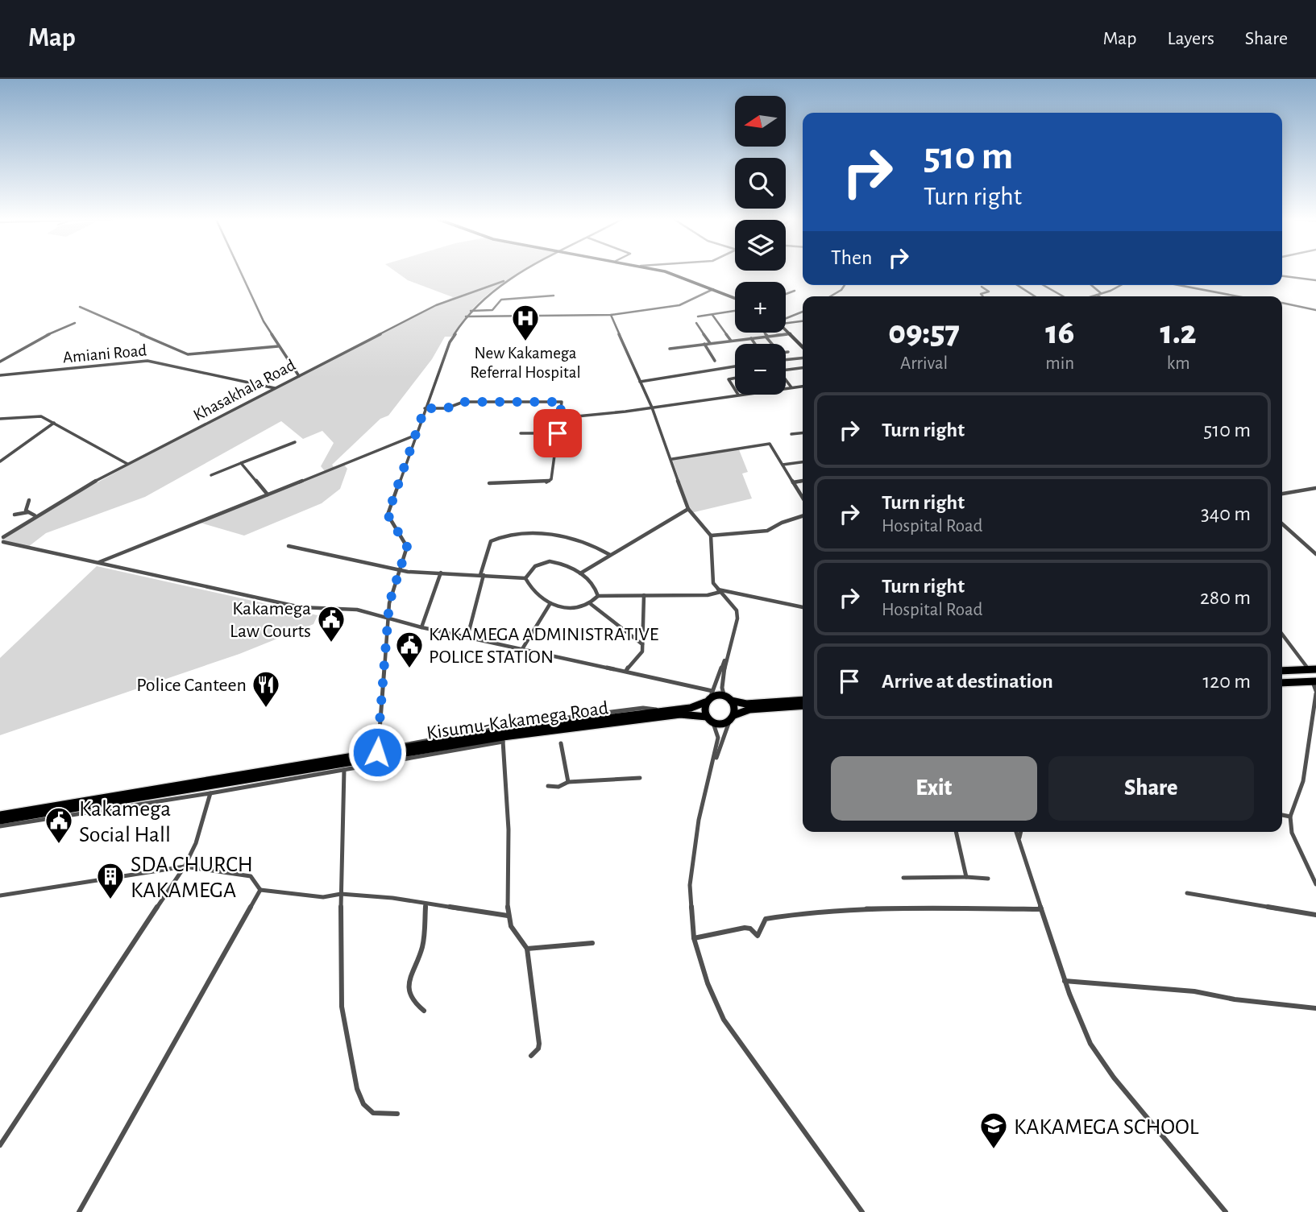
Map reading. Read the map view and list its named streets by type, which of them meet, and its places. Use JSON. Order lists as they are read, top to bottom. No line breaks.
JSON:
{"streets":{"highway":["Kisumu-Kakamega Road"],"street":["Amiani Road","Khasakhala Road"]},"crossings":[["Amiani Road","Khasakhala Road"]],"places":{"hospital":["New Kakamega Referral Hospital"],"public building":["Kakamega Law Courts","KAKAMEGA ADMINISTRATIVE POLICE STATION","Kakamega Social Hall"],"restaurant":["Police Canteen"],"building":["SDA CHURCH KAKAMEGA"],"school or university":["KAKAMEGA SCHOOL"]},"north":"left","page":{"header":"Map","nav":["Map","Layers","Share"],"map_buttons":["+","−"],"turn":["510 m","Turn right"],"then":"Then","eta":["09:57","Arrival","16","min","1.2","km"],"list":[{"name":"Turn right","value":"510 m"},{"name":"Turn right","note":"Hospital Road","value":"340 m"},{"name":"Turn right","note":"Hospital Road","value":"280 m"},{"name":"Arrive at destination","value":"120 m"}],"buttons":["Exit","Share"]}}
